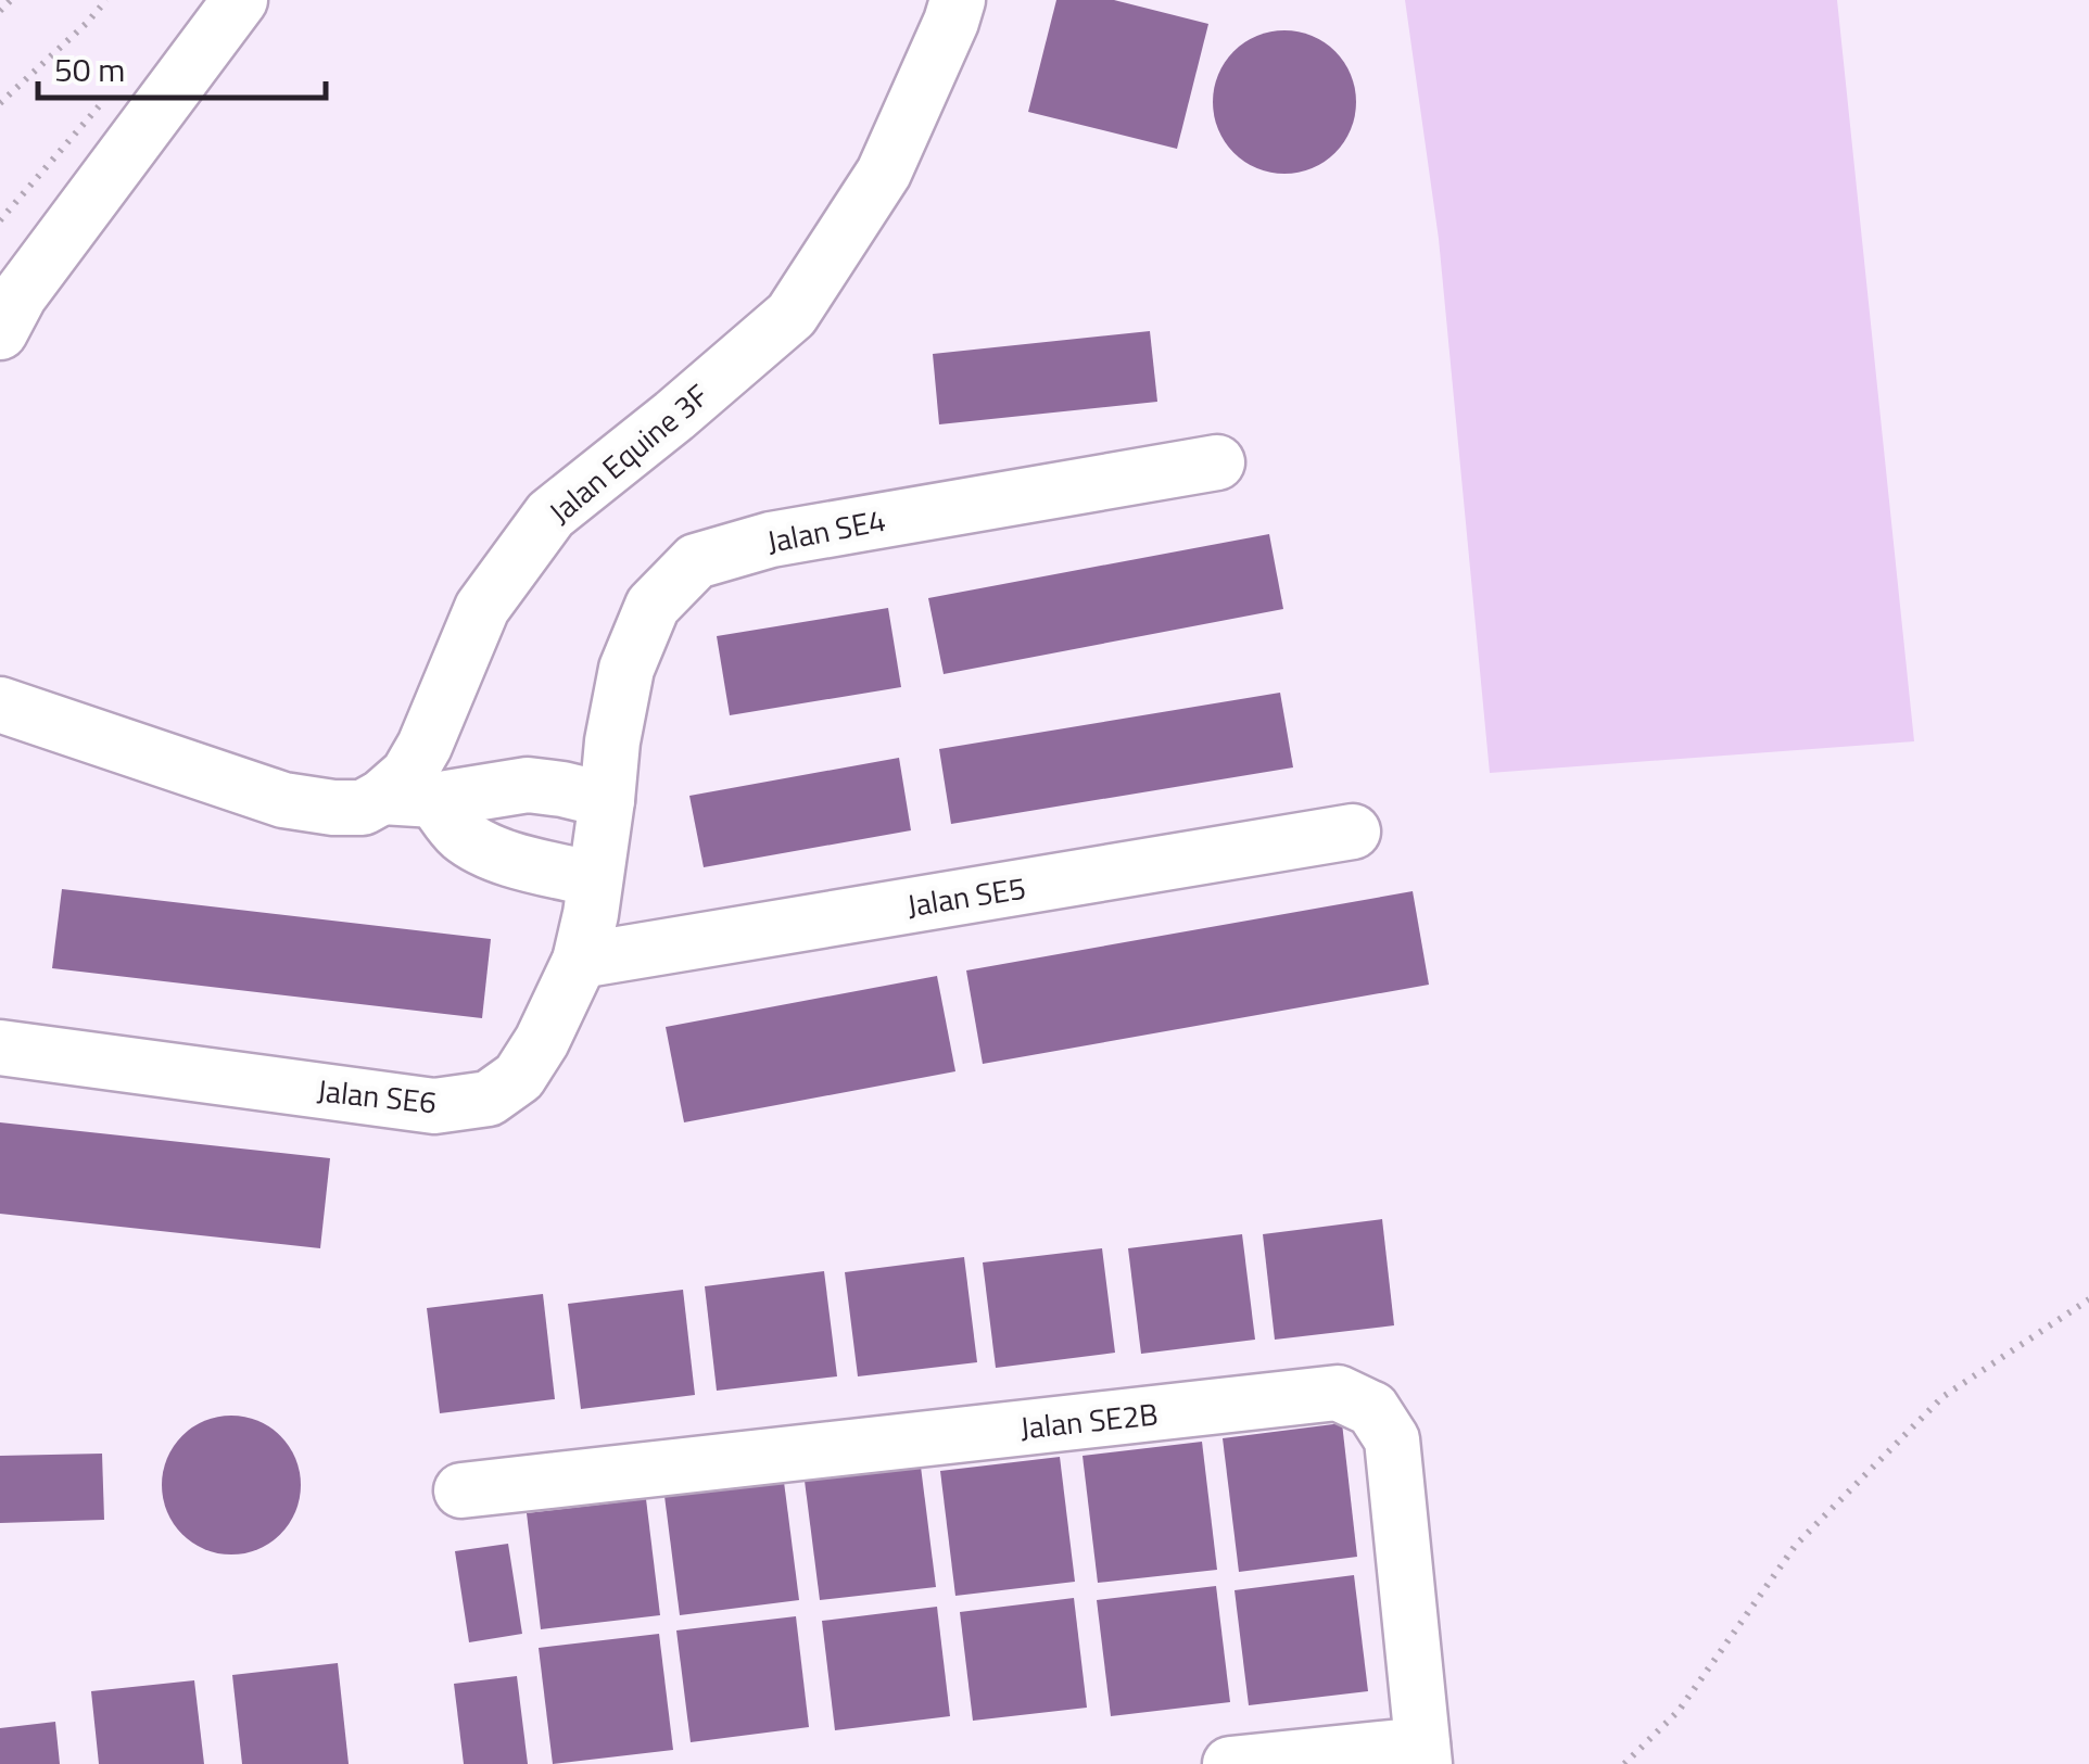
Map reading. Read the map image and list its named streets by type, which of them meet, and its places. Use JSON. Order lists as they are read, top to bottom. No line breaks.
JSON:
{"streets":{"street":["Jalan Equine 3F","Jalan SE4","Jalan SE5","Jalan SE6","Jalan SE2B"]},"crossings":[["Jalan SE4","Jalan SE6"],["Jalan SE5","Jalan SE6"]],"scale_bar":"50 m"}
